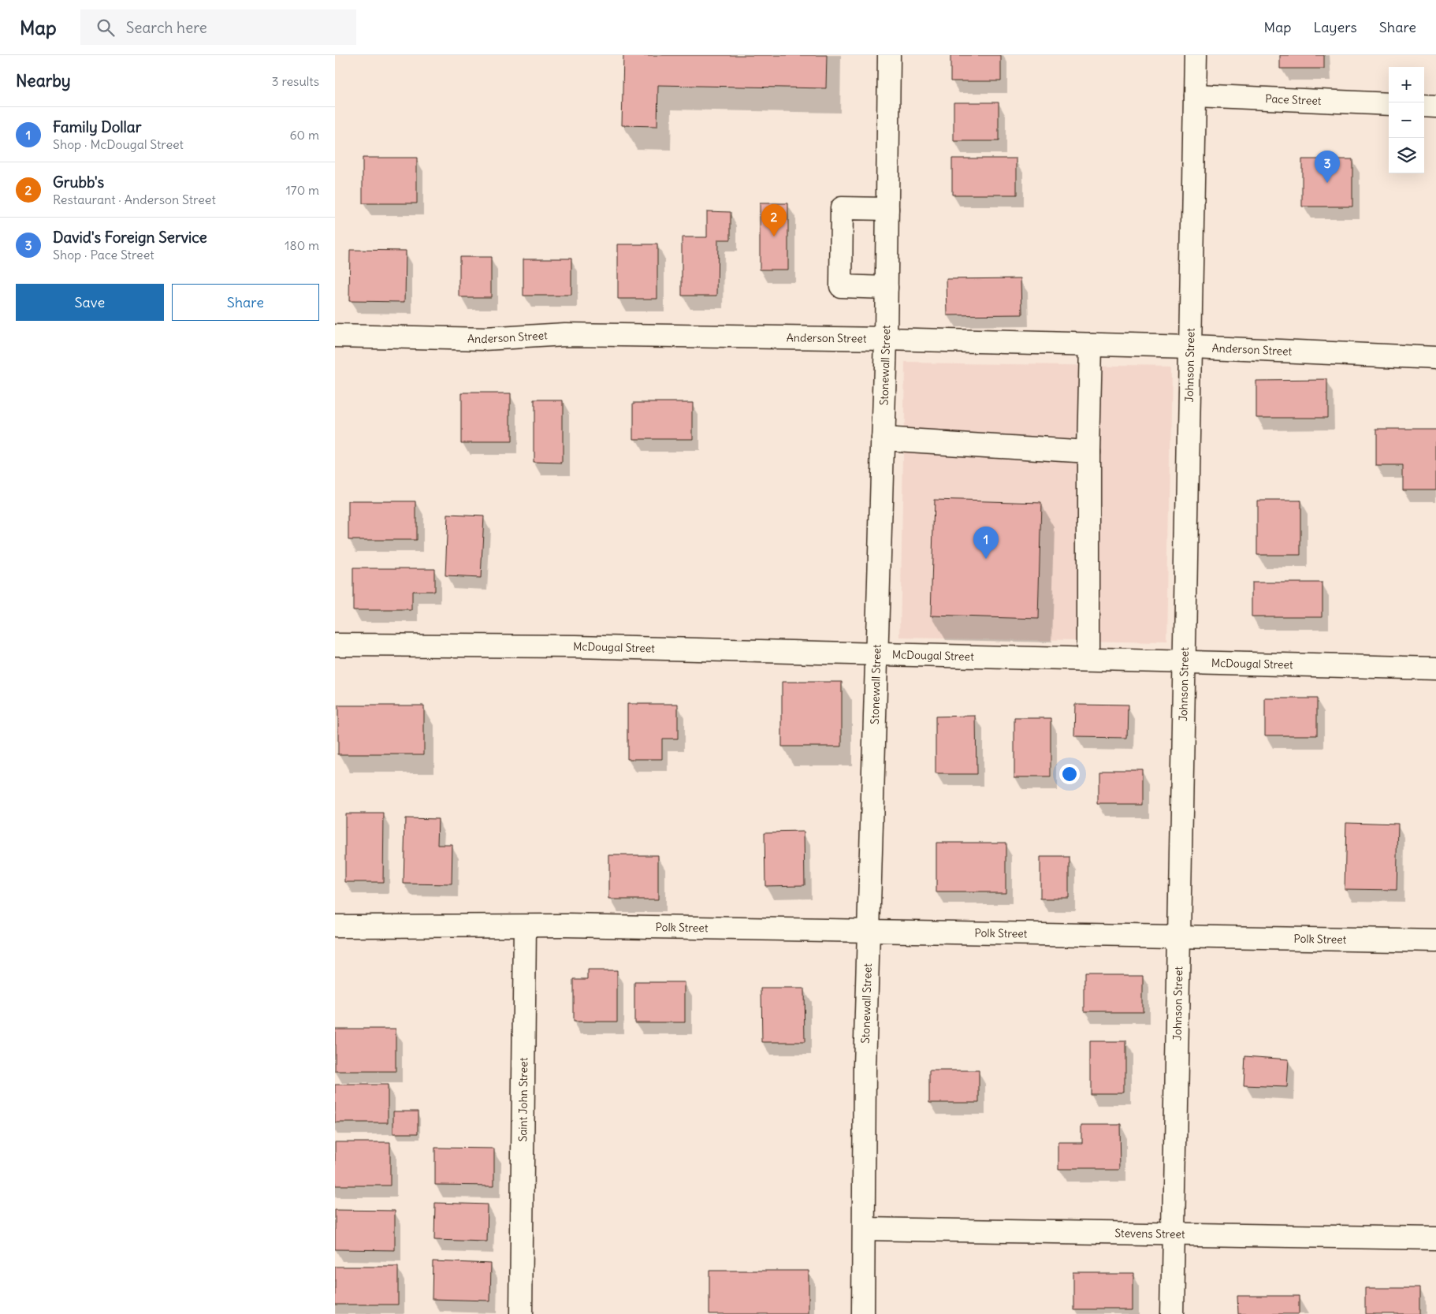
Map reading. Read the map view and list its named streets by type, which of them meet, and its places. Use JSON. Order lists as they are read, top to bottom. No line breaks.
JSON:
{"streets":{"street":["Pace Street","Anderson Street","Stonewall Street","Johnson Street","McDougal Street","Polk Street","Saint John Street","Stevens Street"]},"crossings":[["Pace Street","Johnson Street"],["Anderson Street","Stonewall Street"],["Anderson Street","Johnson Street"],["Stonewall Street","McDougal Street"],["Stonewall Street","Polk Street"],["Stonewall Street","Stevens Street"],["Johnson Street","McDougal Street"],["Johnson Street","Polk Street"],["Johnson Street","Stevens Street"],["Polk Street","Saint John Street"]],"page":{"header":"Map","search":"Search here","nav":["Map","Layers","Share"],"heading":["Nearby","3 results"],"map_buttons":["+","−"],"list":[{"mark":"1","name":"Family Dollar","note":"Shop · McDougal Street","value":"60 m"},{"mark":"2","name":"Grubb's","note":"Restaurant · Anderson Street","value":"170 m"},{"mark":"3","name":"David's Foreign Service","note":"Shop · Pace Street","value":"180 m"}],"pins":["3","2","1"],"buttons":["Save","Share"]}}
